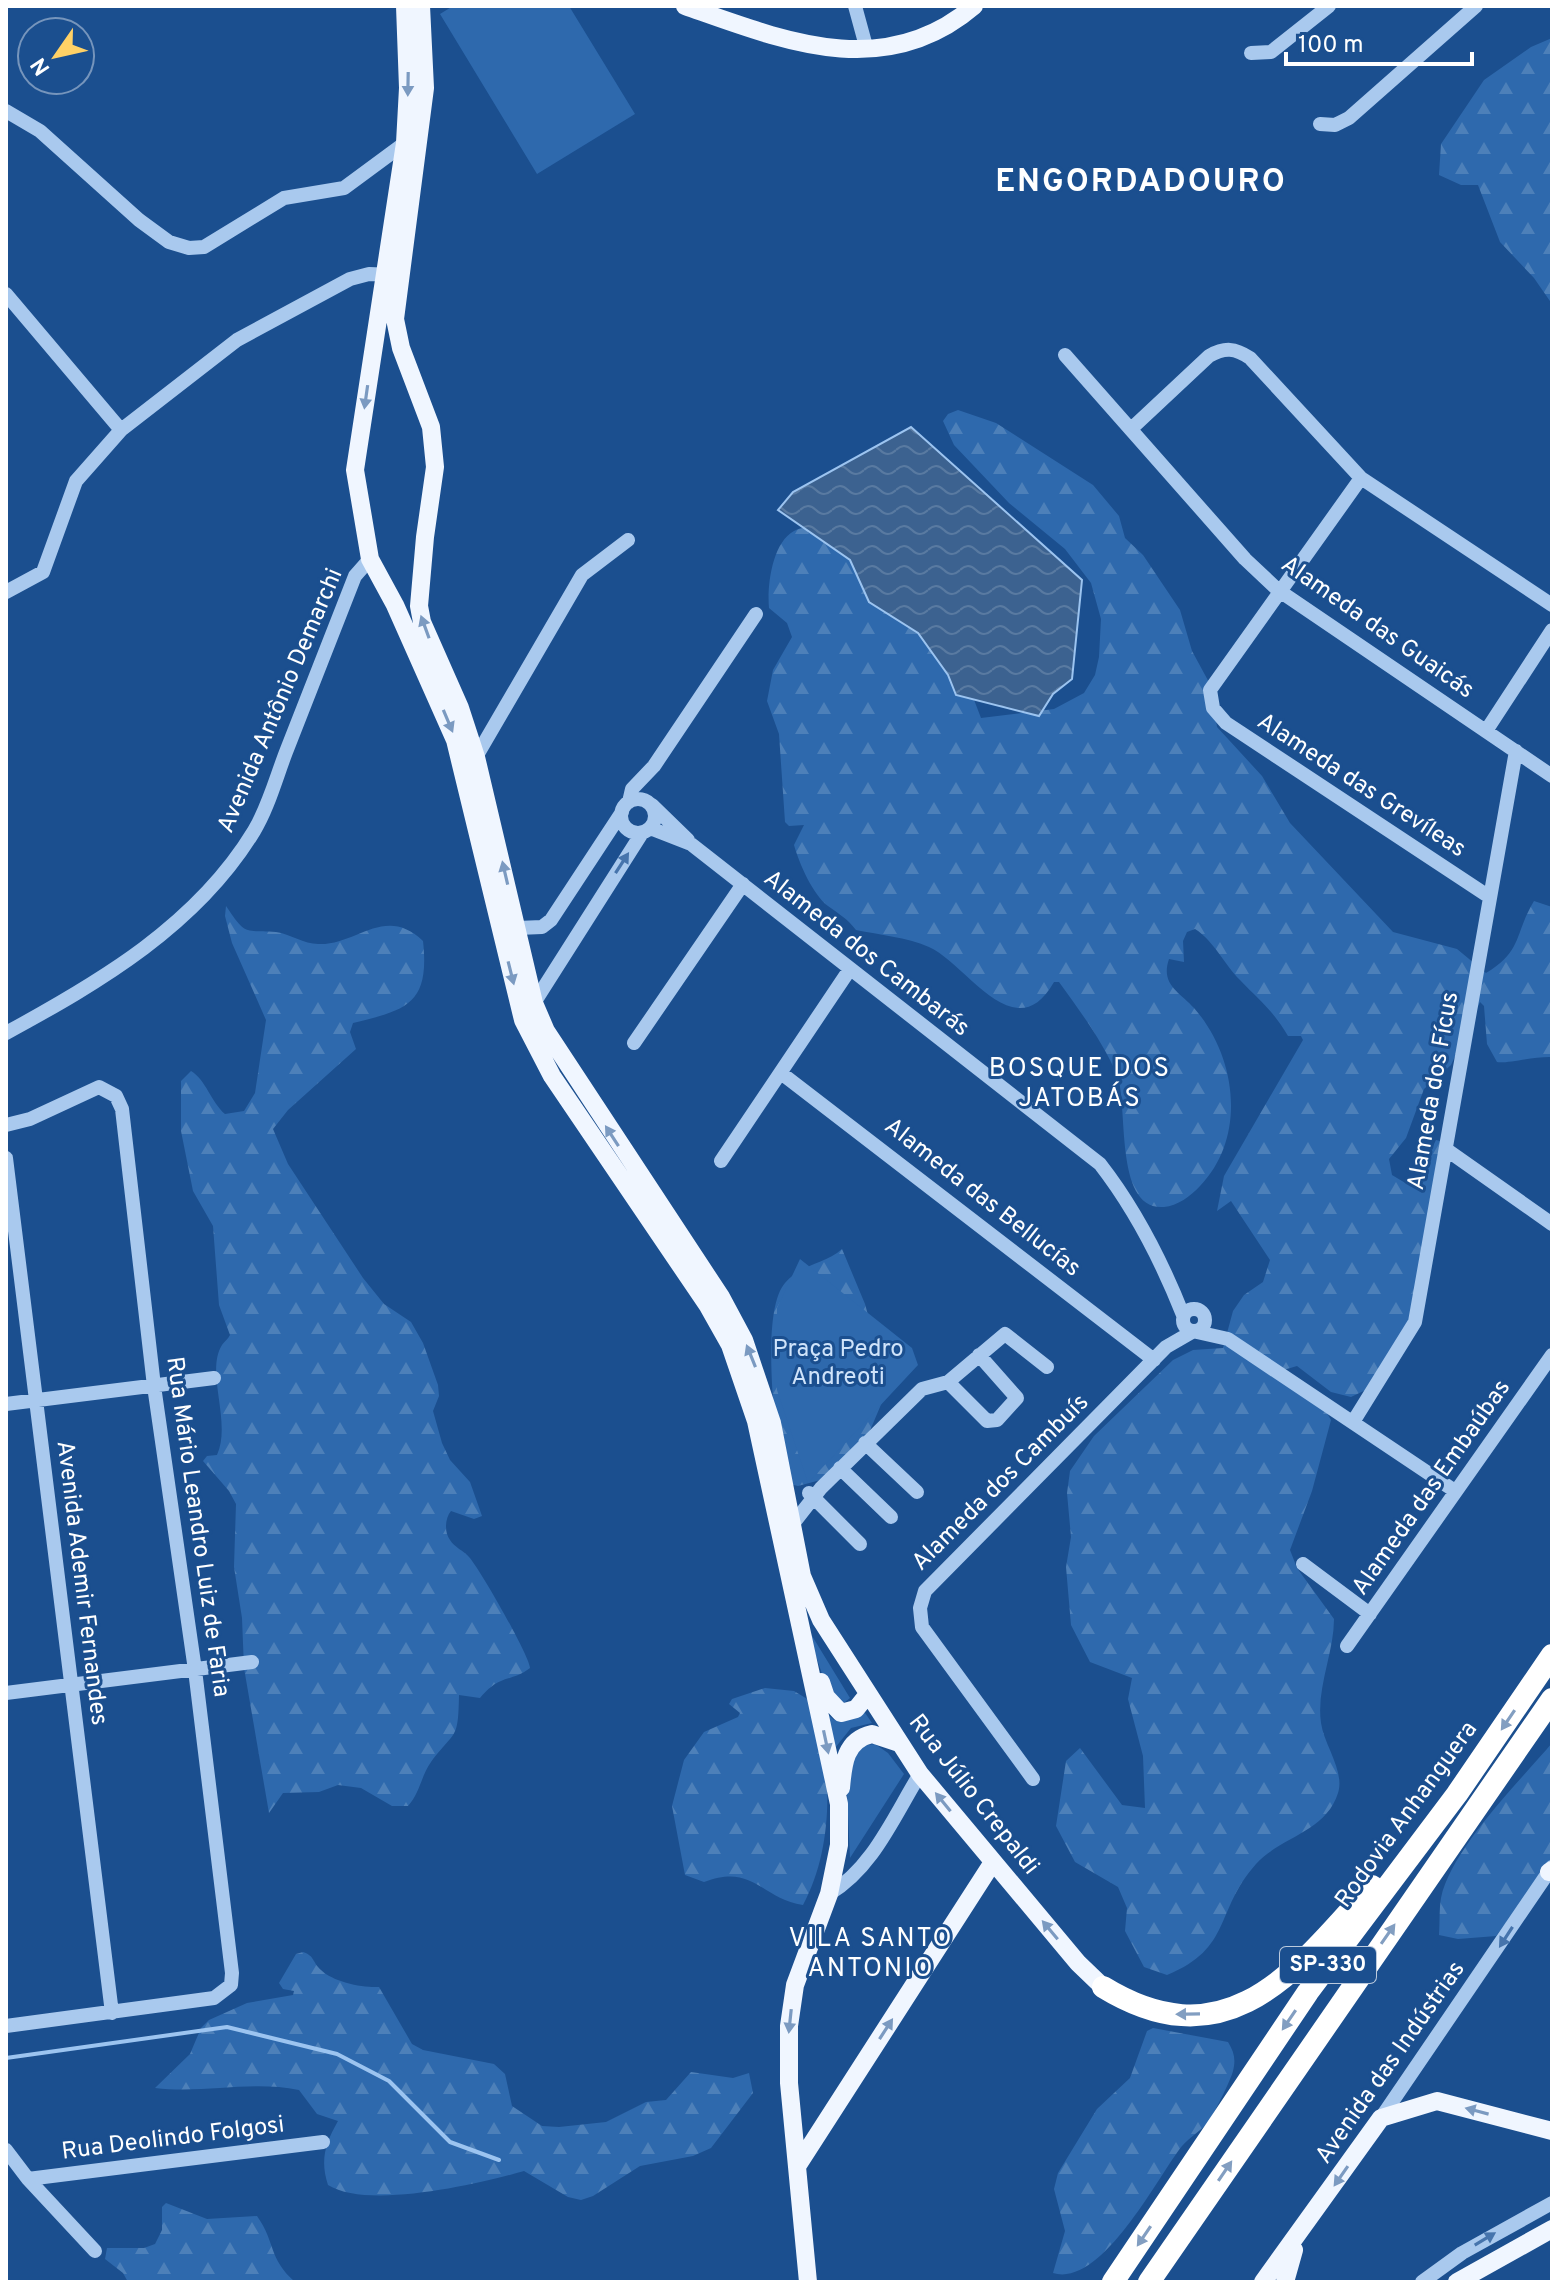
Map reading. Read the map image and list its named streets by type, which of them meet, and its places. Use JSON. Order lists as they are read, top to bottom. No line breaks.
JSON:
{"streets":{"highway":["Rodovia Anhanguera","SP-330"],"main road":["Rua Júlio Crepaldi","Avenida das Indústrias"],"street":["Alameda das Guaicás","Avenida Antônio Demarchi","Alameda das Grevíleas","Alameda dos Cambarás","Alameda dos Fícus","Alameda das Bellucías","Alameda dos Cambuís","Alameda das Embaúbas","Rua Mário Leandro Luiz de Faria","Avenida Ademir Fernandes","Rua Deolindo Folgosi"]},"crossings":[["Alameda das Guaicás","Alameda das Grevíleas"],["Alameda das Guaicás","Alameda dos Fícus"],["Alameda das Grevíleas","Alameda dos Fícus"],["Alameda dos Cambarás","Alameda dos Fícus"],["Alameda dos Cambarás","Alameda dos Cambuís"],["Alameda dos Cambarás","Alameda das Embaúbas"],["Alameda das Bellucías","Alameda dos Cambuís"],["Rua Mário Leandro Luiz de Faria","Avenida Ademir Fernandes"]],"one_way":["Avenida das Indústrias"],"districts":["ENGORDADOURO","BOSQUE DOS JATOBÁS","VILA SANTO ANTONIO"],"parks":["Praça Pedro Andreoti"],"scale_bar":"100 m","north":"bottom left"}
